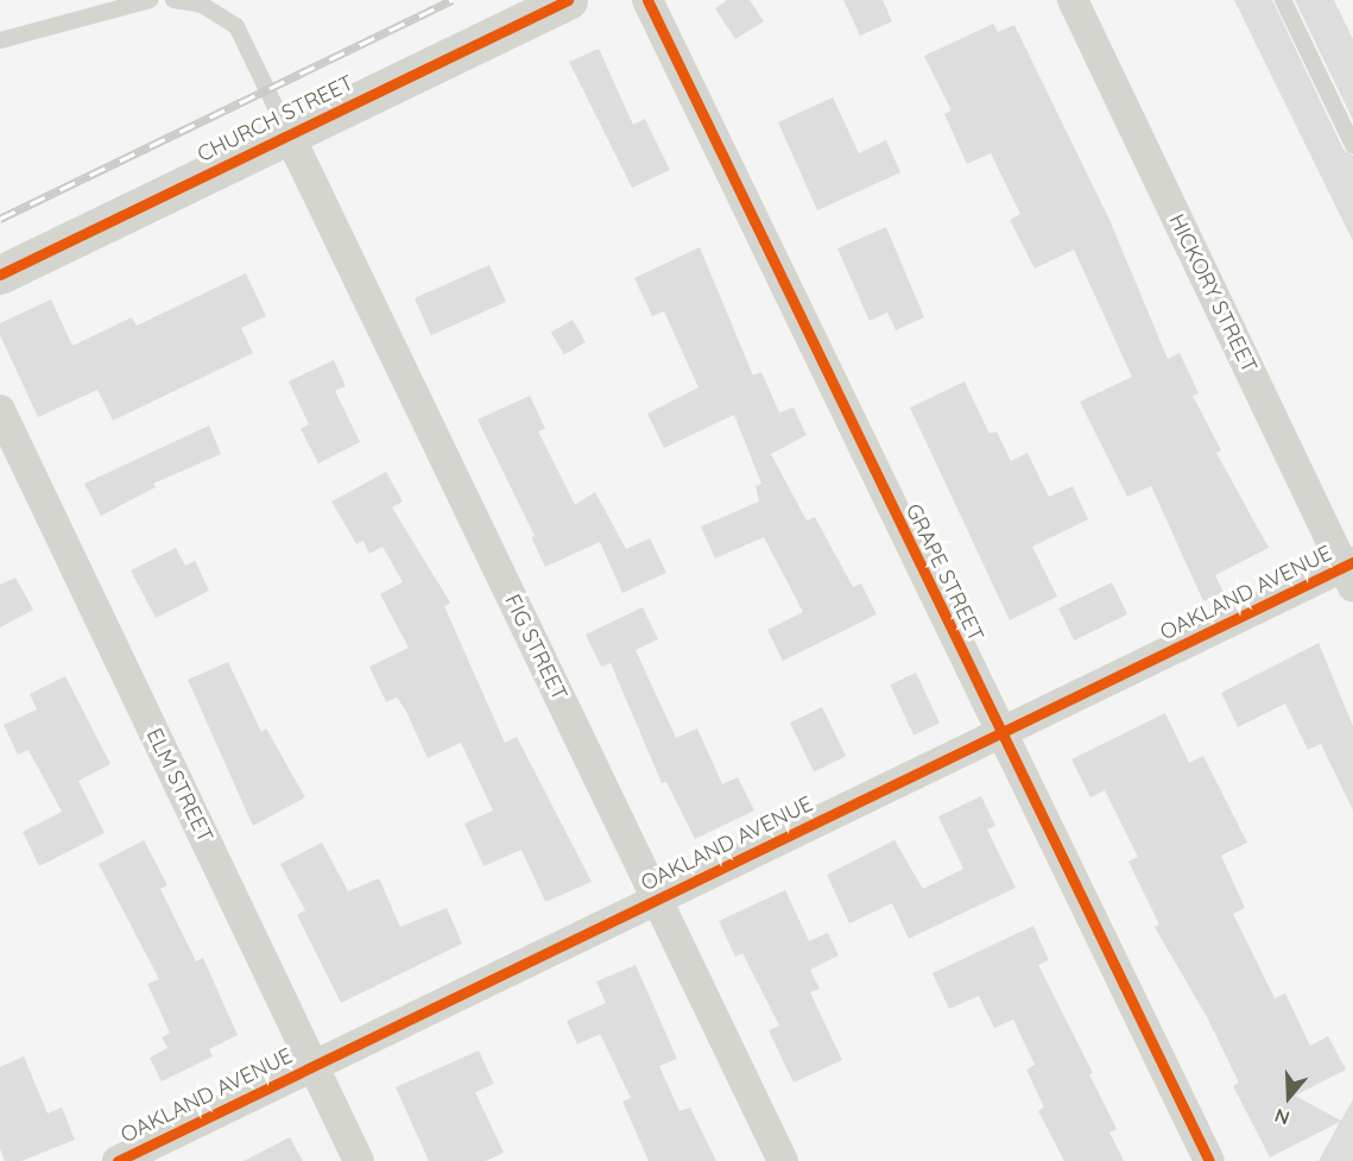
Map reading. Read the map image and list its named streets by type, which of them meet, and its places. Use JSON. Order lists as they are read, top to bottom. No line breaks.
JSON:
{"streets":{"street":["CHURCH STREET","HICKORY STREET","GRAPE STREET","OAKLAND AVENUE","FIG STREET","ELM STREET"]},"crossings":[["CHURCH STREET","FIG STREET"],["HICKORY STREET","OAKLAND AVENUE"],["GRAPE STREET","OAKLAND AVENUE"],["OAKLAND AVENUE","FIG STREET"],["OAKLAND AVENUE","ELM STREET"]],"north":"bottom"}
